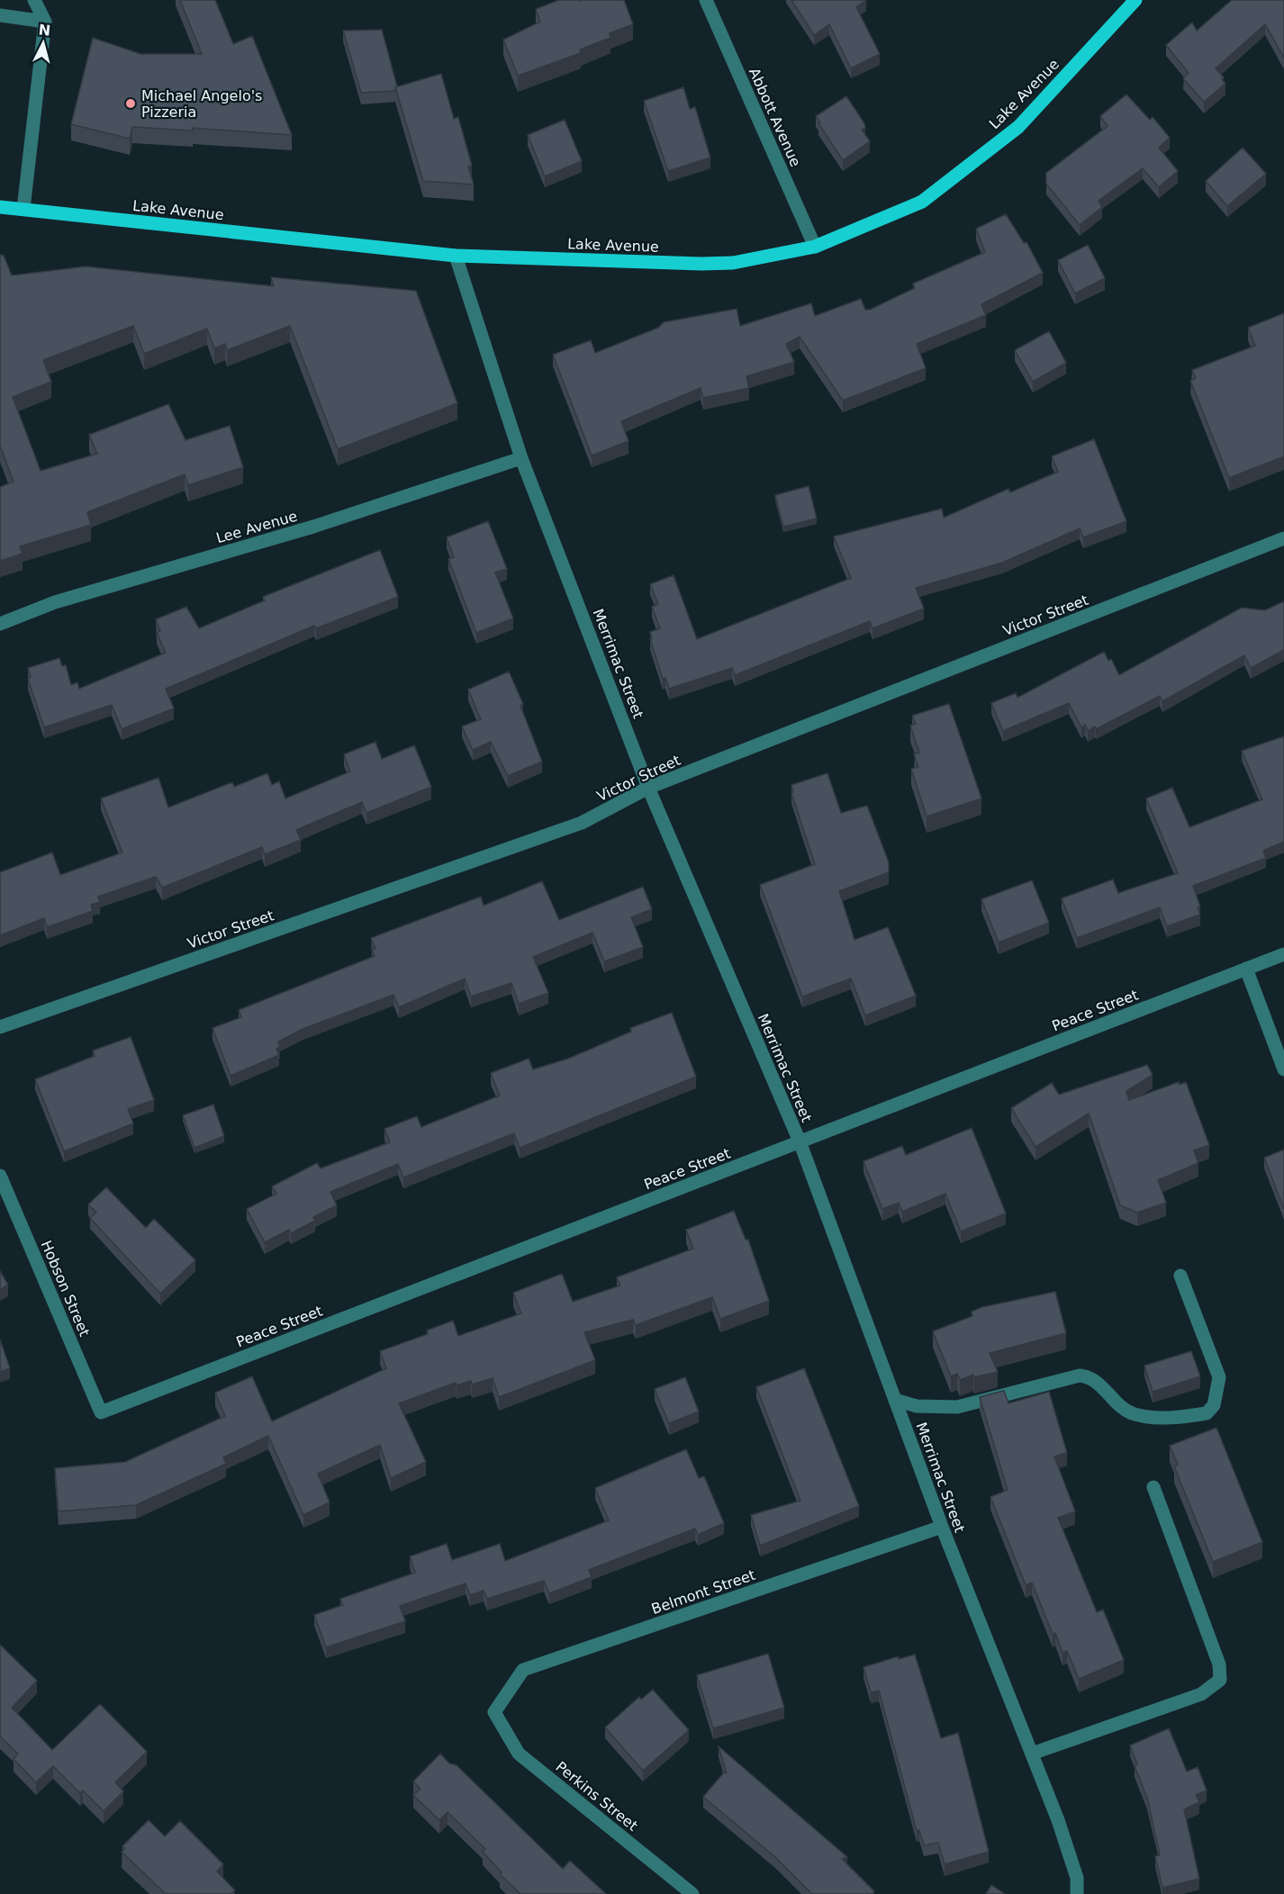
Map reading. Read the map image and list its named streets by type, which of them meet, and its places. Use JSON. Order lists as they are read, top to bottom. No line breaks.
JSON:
{"streets":{"main road":["Lake Avenue"],"street":["Abbott Avenue","Lee Avenue","Victor Street","Merrimac Street","Peace Street","Hobson Street","Belmont Street","Perkins Street"]},"crossings":[["Lake Avenue","Abbott Avenue"],["Lake Avenue","Merrimac Street"],["Lee Avenue","Merrimac Street"],["Victor Street","Merrimac Street"],["Merrimac Street","Peace Street"],["Merrimac Street","Belmont Street"],["Peace Street","Hobson Street"],["Belmont Street","Perkins Street"]],"places":["Michael Angelo's Pizzeria"],"north":"top"}
